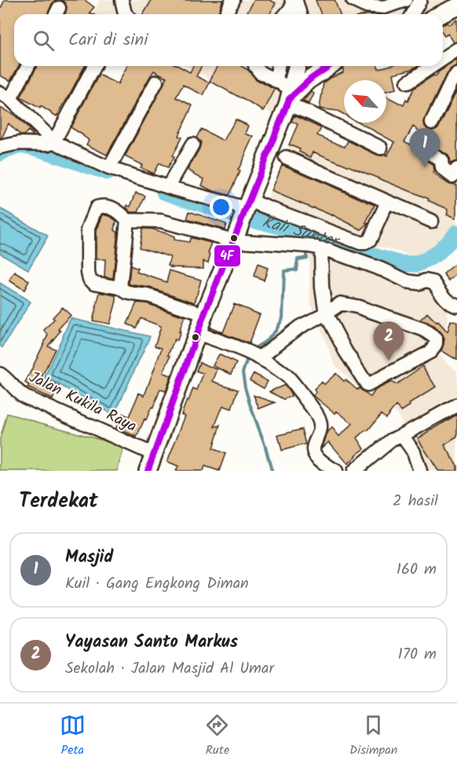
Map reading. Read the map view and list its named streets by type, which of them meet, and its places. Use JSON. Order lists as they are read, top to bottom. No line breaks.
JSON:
{"streets":{"street":["Jalan Kukila Raya"]},"water":["Kali Sunter"],"lines":["transit line 4F"],"north":"top left","page":{"search":"Cari di sini","pins":["1","2"],"heading":["Terdekat","2 hasil"],"list":[{"mark":"1","name":"Masjid","note":"Kuil · Gang Engkong Diman","value":"160 m"},{"mark":"2","name":"Yayasan Santo Markus","note":"Sekolah · Jalan Masjid Al Umar","value":"170 m"}],"nav":["Peta","Rute","Disimpan"]}}
